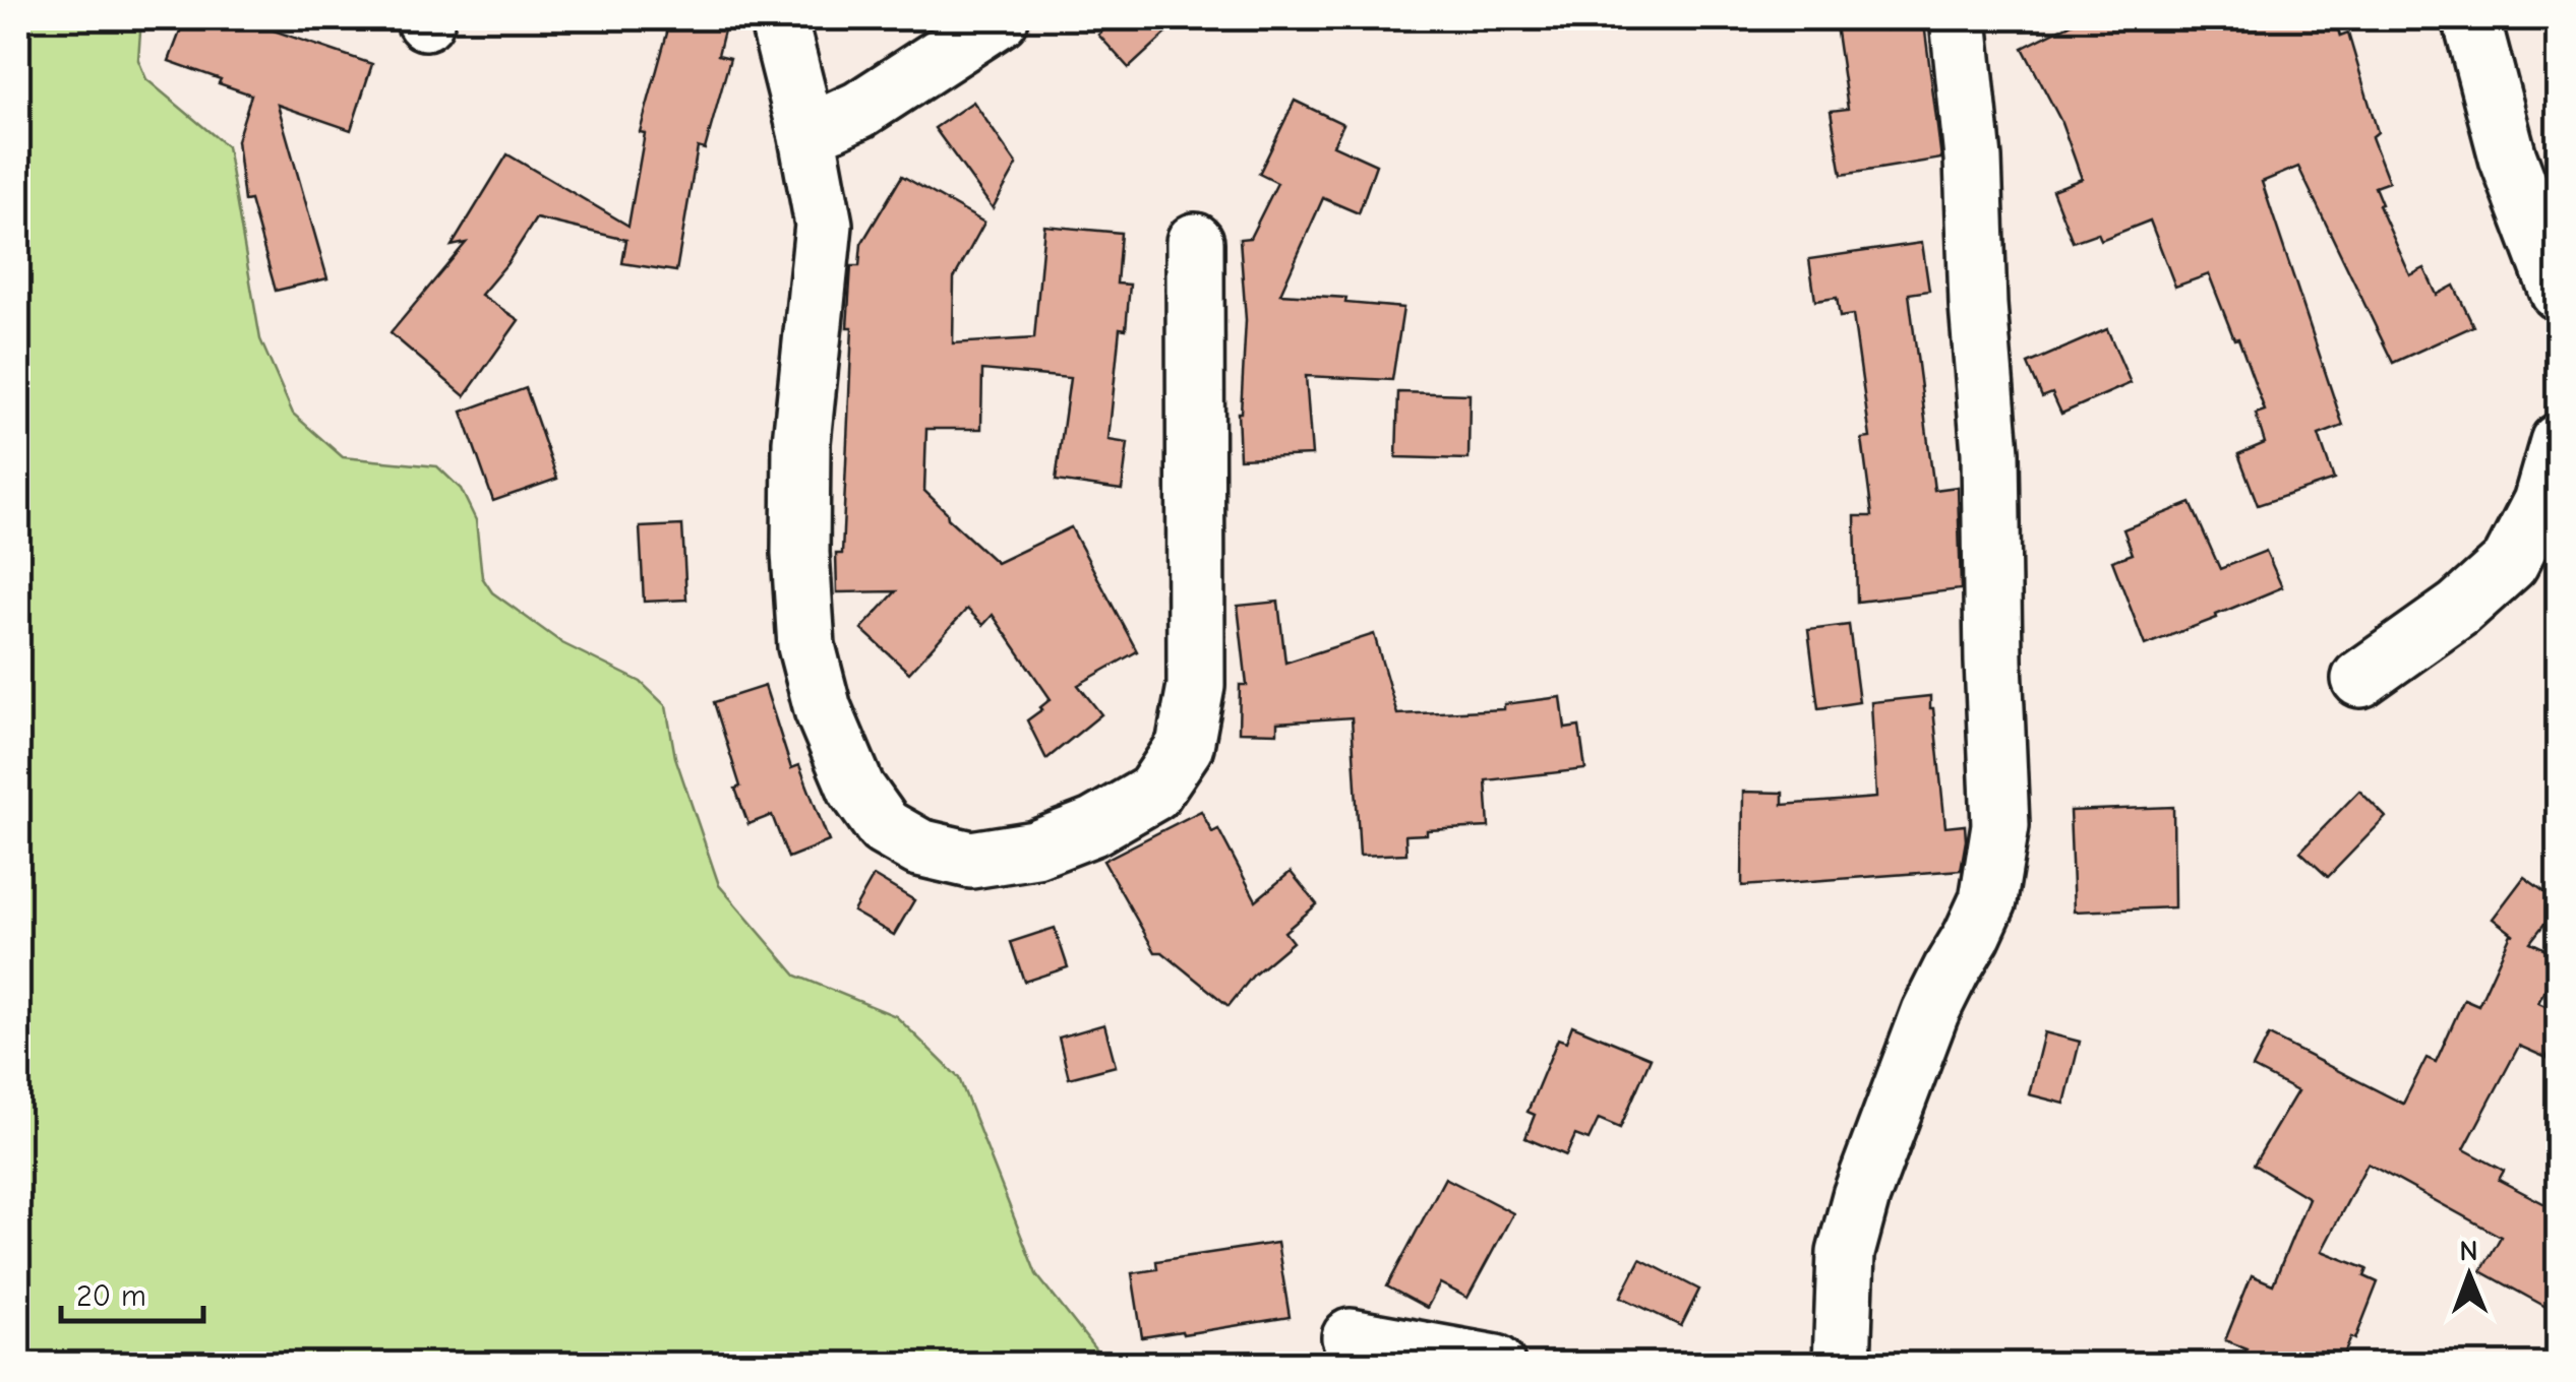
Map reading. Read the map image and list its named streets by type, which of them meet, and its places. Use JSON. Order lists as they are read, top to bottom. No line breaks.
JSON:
{"scale_bar":"20 m","north":"top"}
